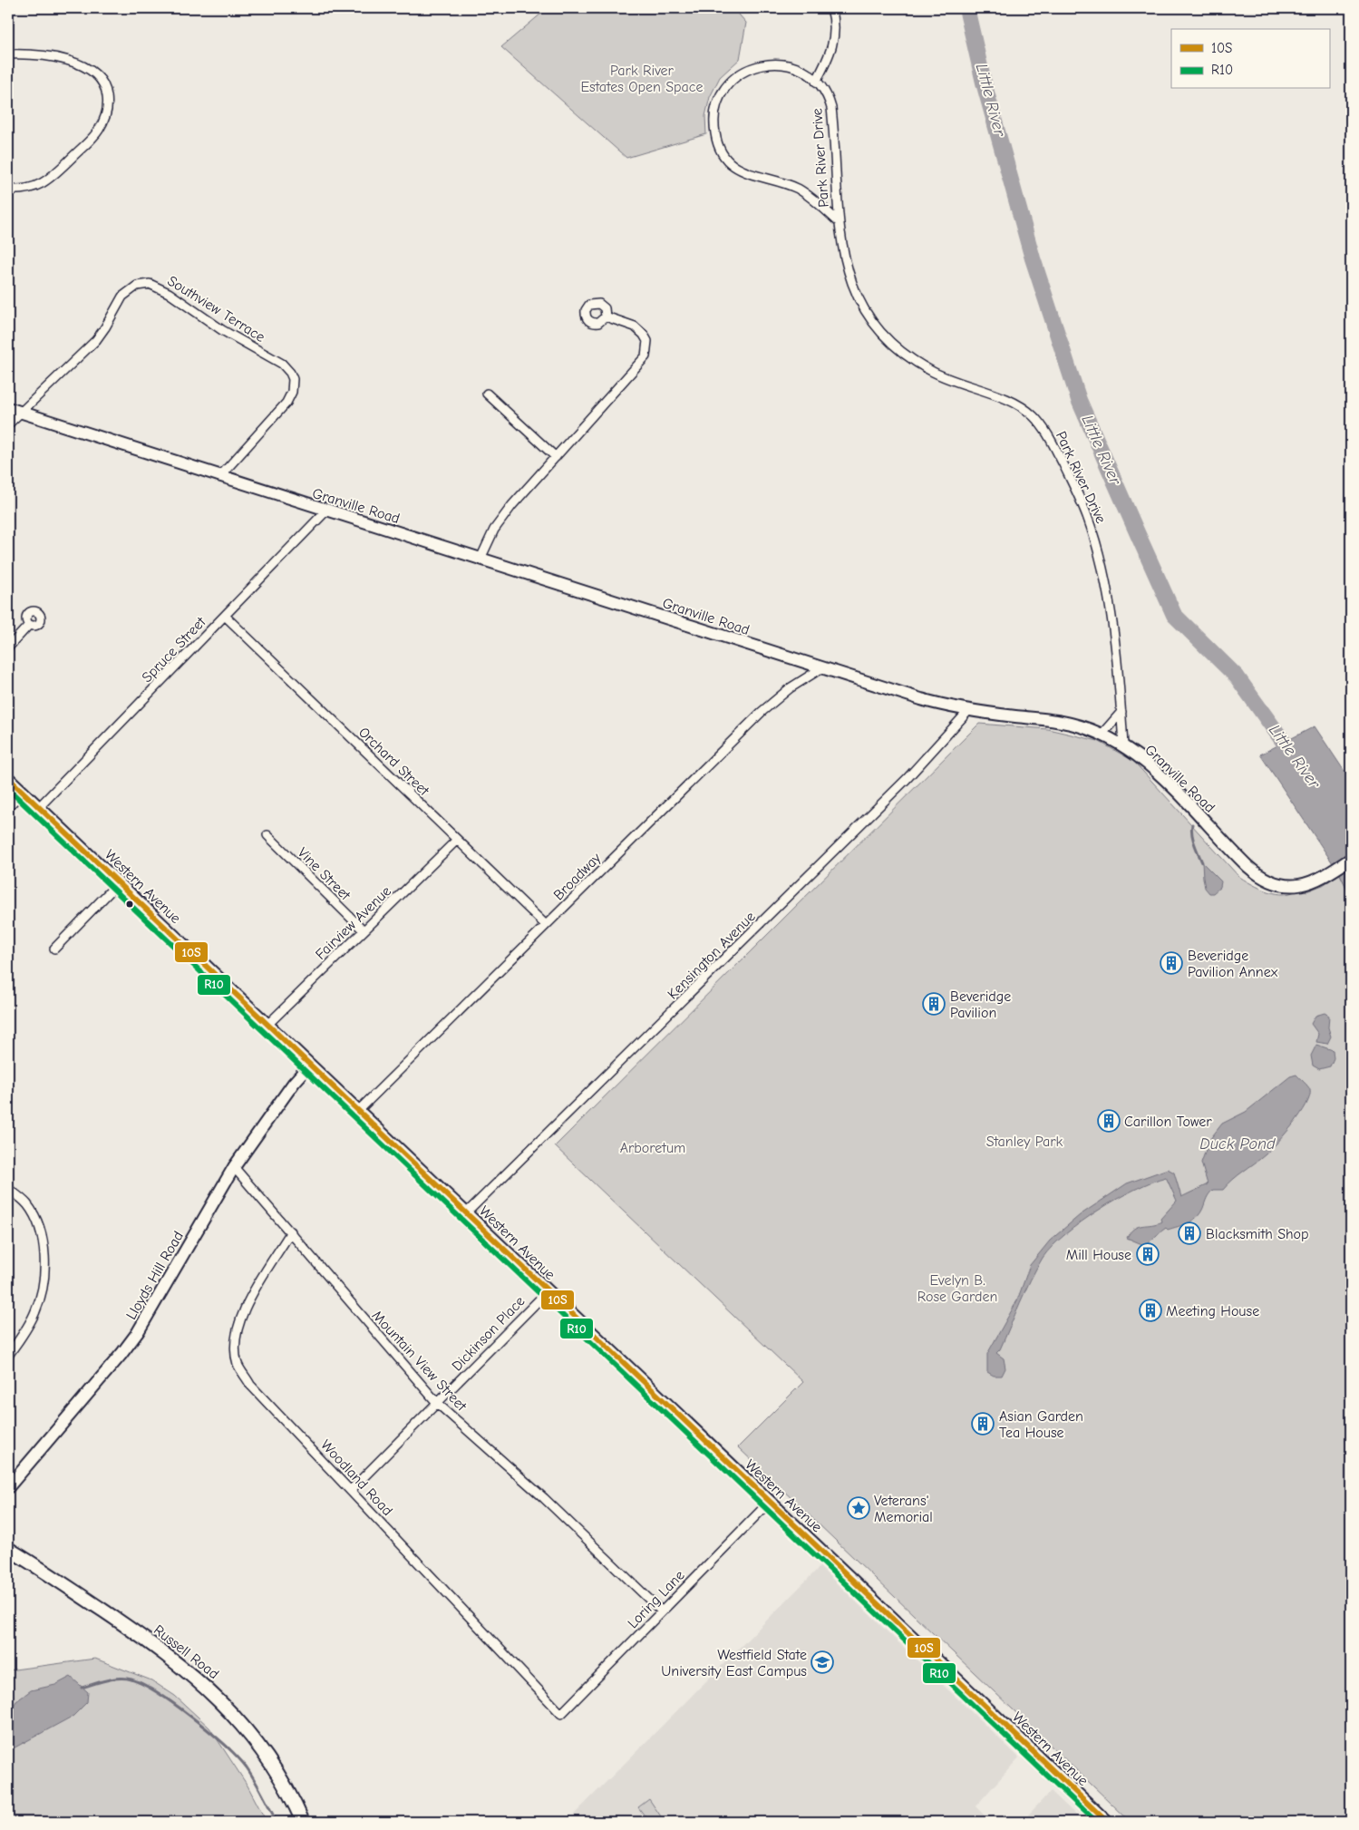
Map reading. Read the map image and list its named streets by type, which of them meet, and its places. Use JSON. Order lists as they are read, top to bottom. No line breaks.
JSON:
{"streets":{"main road":["Granville Road","Western Avenue","Lloyds Hill Road","Russell Road"],"street":["Park River Drive","Southview Terrace","Spruce Street","Orchard Street","Vine Street","Broadway","Fairview Avenue","Kensington Avenue","Dickinson Place","Mountain View Street","Woodland Road","Loring Lane"]},"crossings":[["Park River Drive","Granville Road"],["Southview Terrace","Granville Road"],["Granville Road","Spruce Street"],["Granville Road","Broadway"],["Granville Road","Kensington Avenue"],["Spruce Street","Orchard Street"],["Spruce Street","Western Avenue"],["Orchard Street","Broadway"],["Orchard Street","Fairview Avenue"],["Vine Street","Fairview Avenue"],["Broadway","Western Avenue"],["Western Avenue","Fairview Avenue"],["Western Avenue","Kensington Avenue"],["Western Avenue","Lloyds Hill Road"],["Western Avenue","Dickinson Place"],["Western Avenue","Loring Lane"],["Lloyds Hill Road","Mountain View Street"],["Dickinson Place","Mountain View Street"],["Dickinson Place","Woodland Road"],["Mountain View Street","Woodland Road"],["Mountain View Street","Loring Lane"],["Woodland Road","Loring Lane"]],"water":["Little River","Duck Pond"],"parks":["Park River Estates Open Space","Stanley Park","Arboretum","Evelyn B. Rose Garden"],"places":{"building":["Beveridge Pavilion Annex","Beveridge Pavilion","Carillon Tower","Blacksmith Shop","Mill House","Meeting House","Asian Garden Tea House"],"place":["Veterans' Memorial"],"school or university":["Westfield State University East Campus"]},"lines":["transit line 10S","transit line R10"],"legend":["10S","R10"]}
